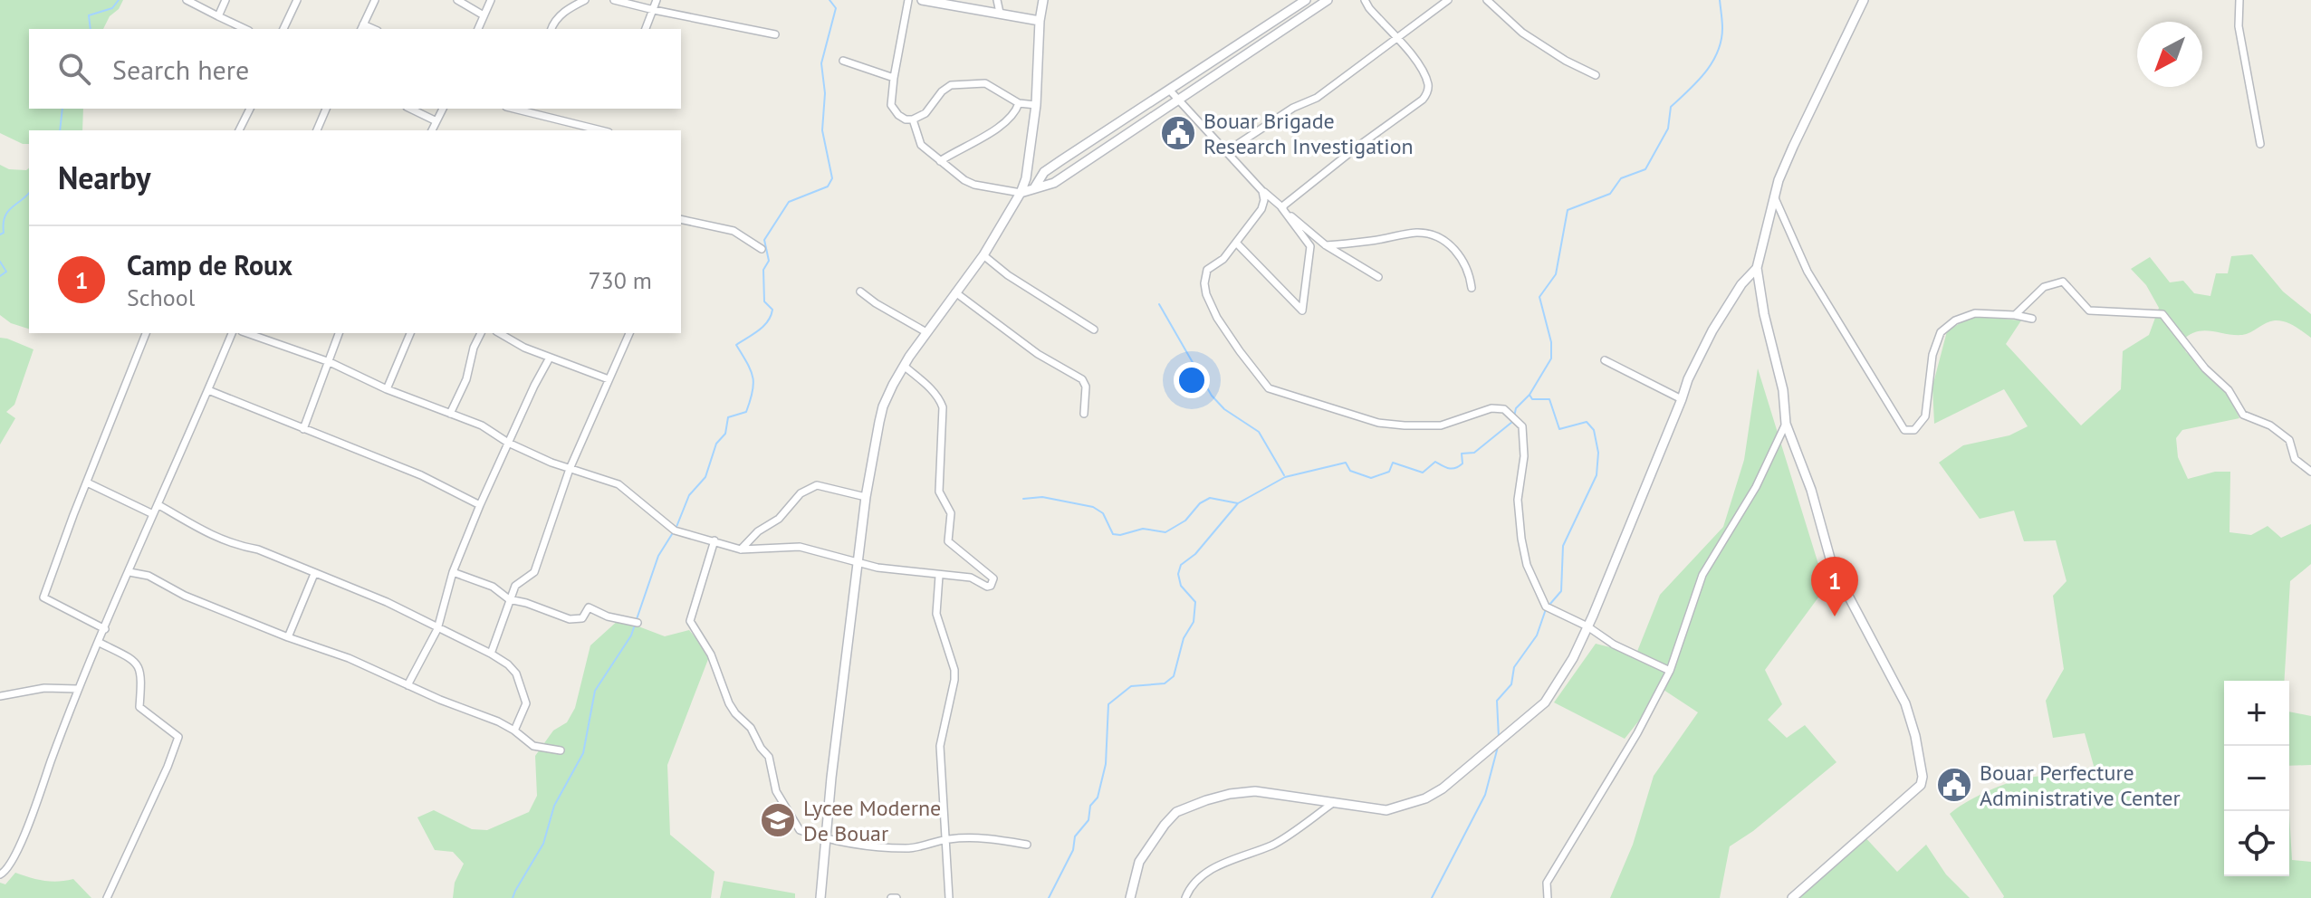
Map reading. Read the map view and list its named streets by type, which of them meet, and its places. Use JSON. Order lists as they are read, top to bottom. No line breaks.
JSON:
{"places":{"public building":["Bouar Brigade Research Investigation","Bouar Perfecture Administrative Center"],"school or university":["Lycee Moderne De Bouar"]},"north":"bottom left","page":{"search":"Search here","heading":"Nearby","list":[{"mark":"1","name":"Camp de Roux","note":"School","value":"730 m"}],"pins":"1","map_buttons":["+","−"]}}
